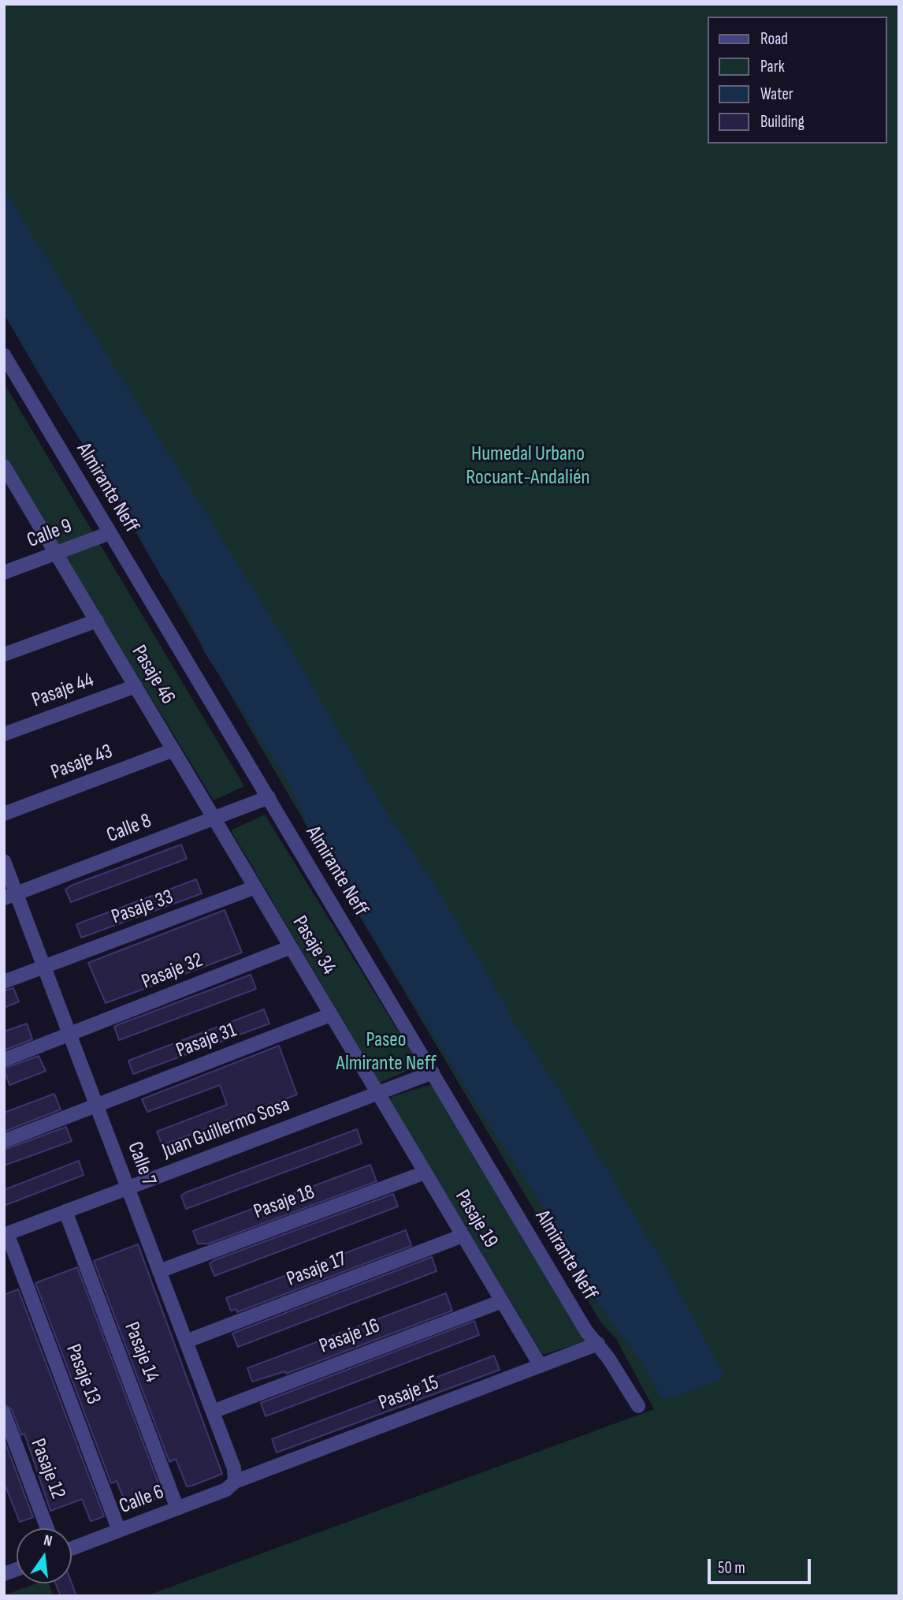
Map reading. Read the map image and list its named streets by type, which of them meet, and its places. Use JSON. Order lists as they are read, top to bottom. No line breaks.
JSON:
{"streets":{"street":["Almirante Neff","Calle 9","Pasaje 46","Pasaje 44","Pasaje 43","Calle 8","Pasaje 33","Pasaje 34","Pasaje 32","Pasaje 31","Juan Guillermo Sosa","Calle 7","Pasaje 18","Pasaje 19","Pasaje 17","Pasaje 16","Pasaje 14","Pasaje 13","Pasaje 15","Pasaje 12","Calle 6"]},"crossings":[["Almirante Neff","Calle 9"],["Almirante Neff","Calle 8"],["Almirante Neff","Juan Guillermo Sosa"],["Almirante Neff","Pasaje 15"],["Calle 9","Pasaje 46"],["Pasaje 46","Pasaje 44"],["Pasaje 46","Pasaje 43"],["Pasaje 46","Calle 8"],["Pasaje 46","Pasaje 34"],["Calle 8","Pasaje 34"],["Calle 8","Calle 7"],["Pasaje 33","Pasaje 34"],["Pasaje 33","Calle 7"],["Pasaje 34","Pasaje 32"],["Pasaje 34","Pasaje 31"],["Pasaje 34","Juan Guillermo Sosa"],["Pasaje 34","Pasaje 19"],["Pasaje 32","Calle 7"],["Pasaje 31","Calle 7"],["Juan Guillermo Sosa","Calle 7"],["Juan Guillermo Sosa","Pasaje 19"],["Juan Guillermo Sosa","Pasaje 14"],["Juan Guillermo Sosa","Pasaje 13"],["Calle 7","Pasaje 18"],["Calle 7","Pasaje 17"],["Calle 7","Pasaje 16"],["Calle 7","Pasaje 15"],["Calle 7","Calle 6"],["Pasaje 18","Pasaje 19"],["Pasaje 19","Pasaje 17"],["Pasaje 19","Pasaje 16"],["Pasaje 19","Pasaje 15"],["Pasaje 14","Calle 6"],["Pasaje 13","Calle 6"],["Pasaje 15","Calle 6"]],"parks":["Humedal Urbano Rocuant-Andalién","Paseo Almirante Neff"],"legend":["Road","Park","Water","Building"],"scale_bar":"50 m","north":"top"}
